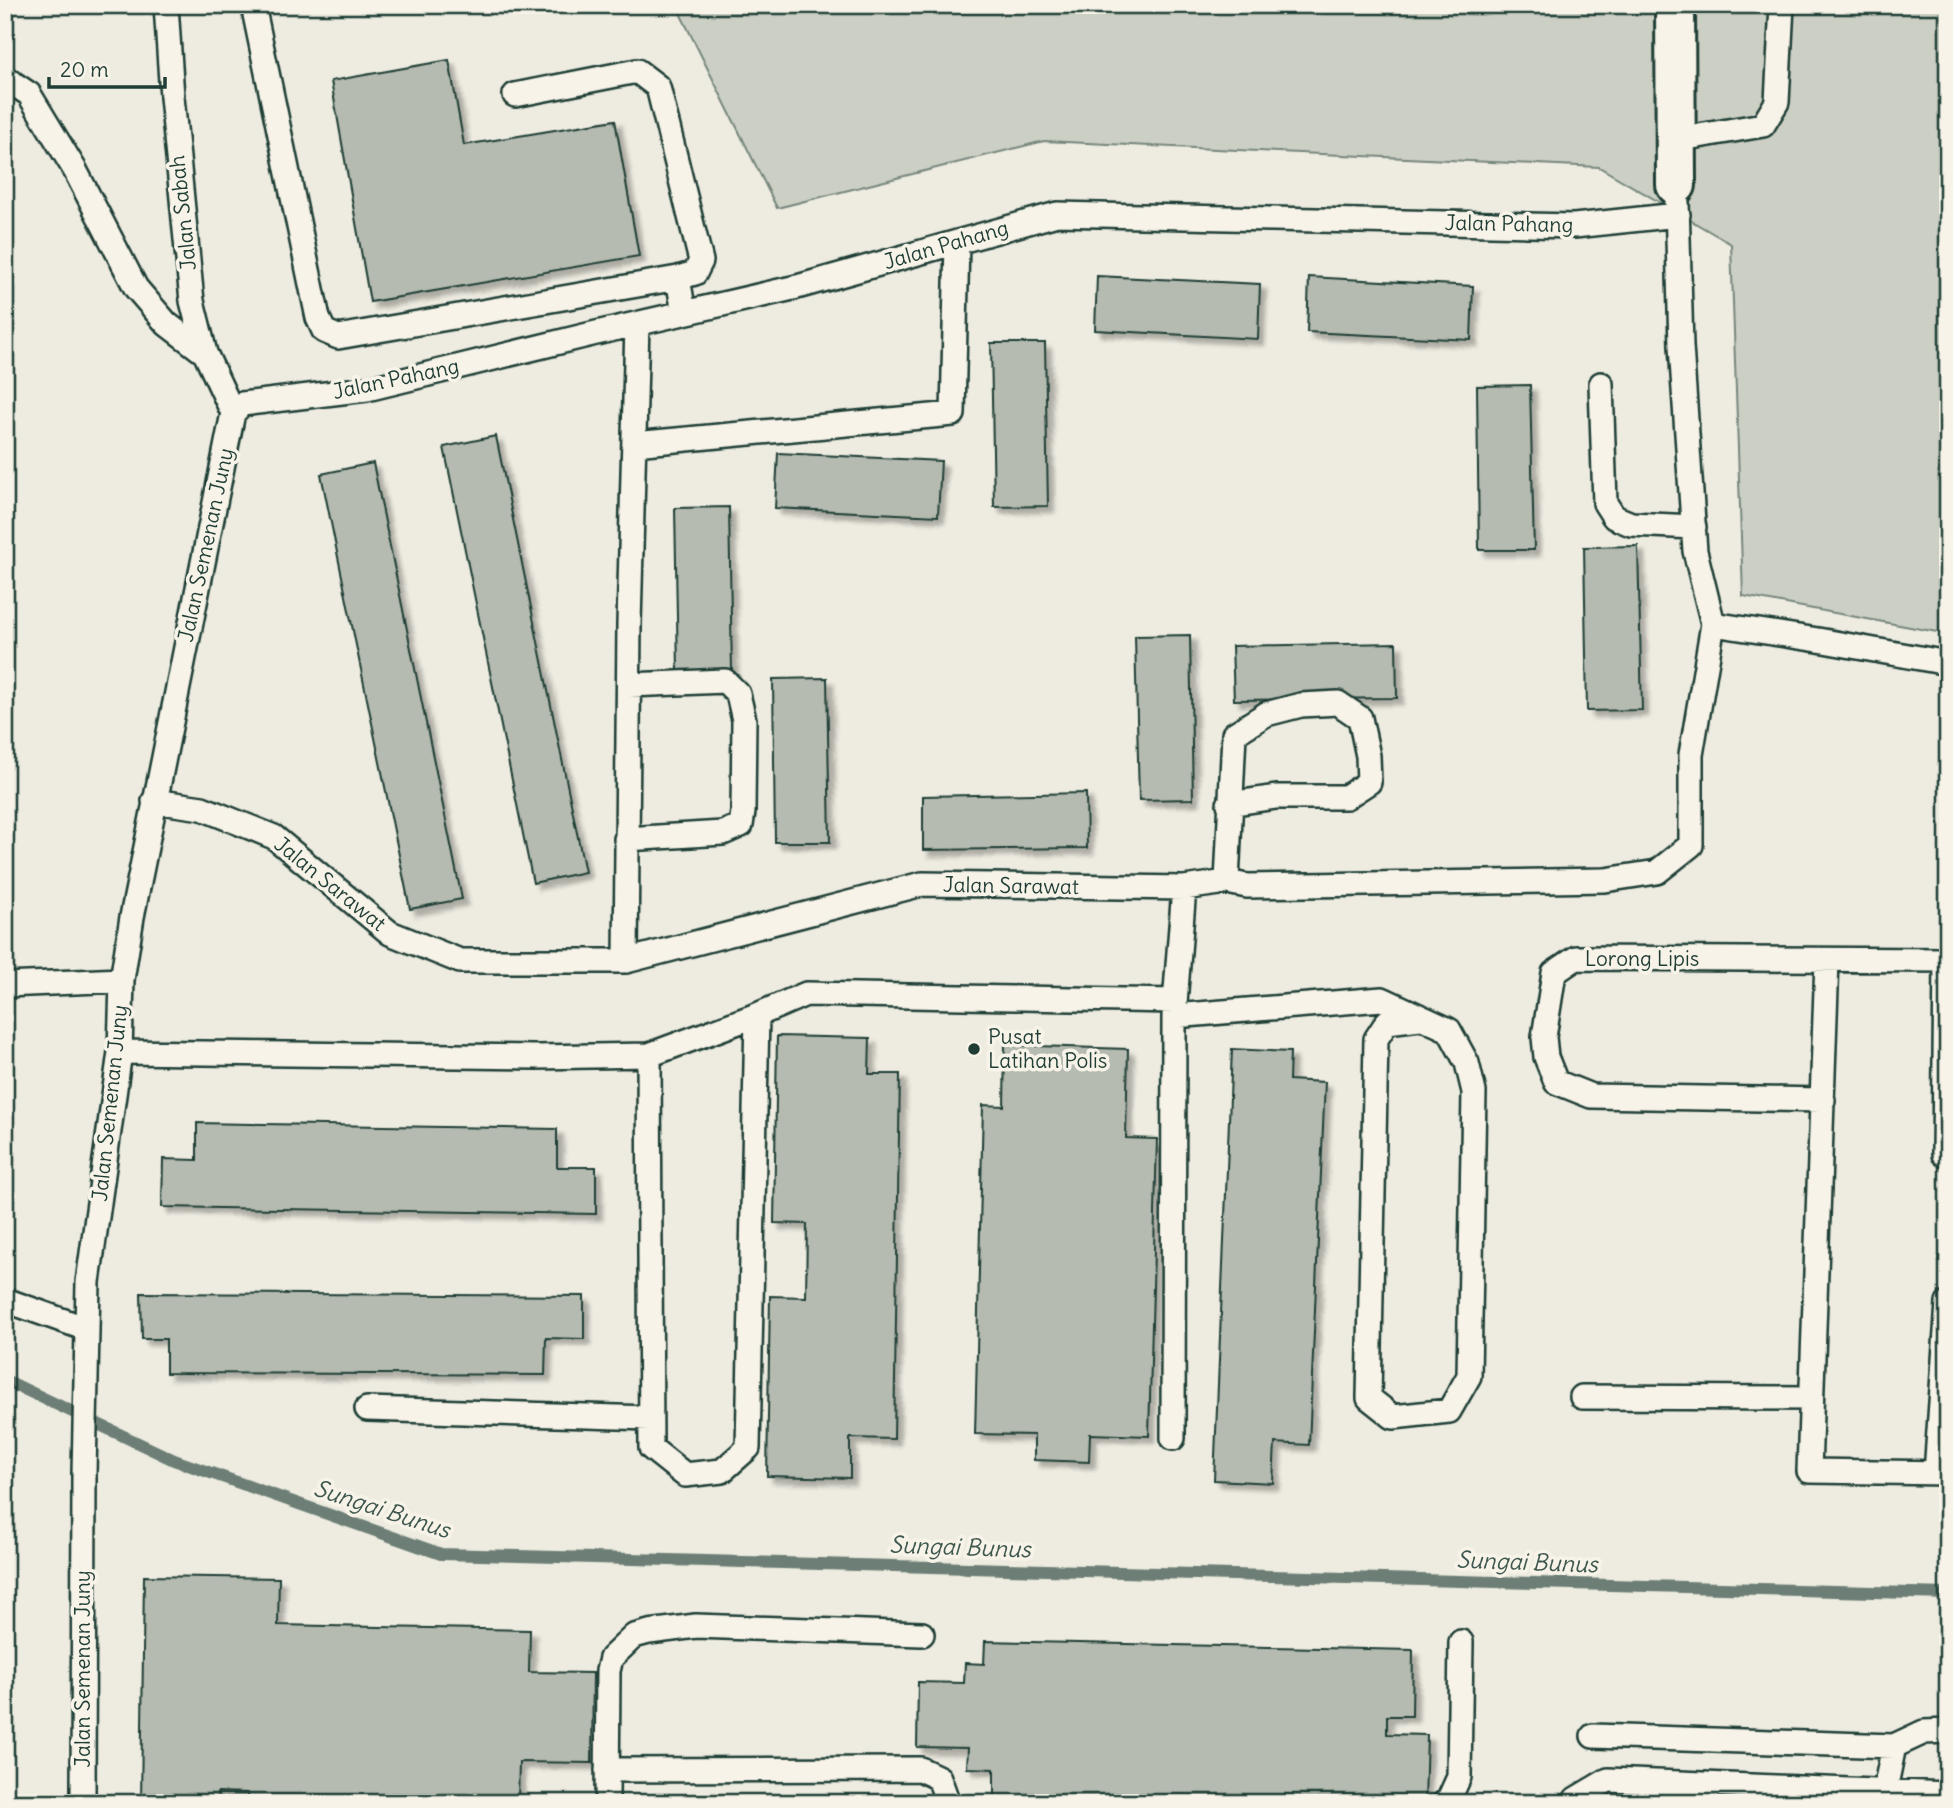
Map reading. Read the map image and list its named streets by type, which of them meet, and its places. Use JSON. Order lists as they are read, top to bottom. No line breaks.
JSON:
{"streets":{"lane":["Jalan Sabah","Jalan Pahang","Jalan Semenan Juny","Jalan Sarawat","Lorong Lipis"]},"crossings":[["Jalan Sabah","Jalan Pahang"],["Jalan Sabah","Jalan Semenan Juny"],["Jalan Pahang","Jalan Semenan Juny"],["Jalan Semenan Juny","Jalan Sarawat"]],"water":["Sungai Bunus"],"places":["Pusat Latihan Polis"],"scale_bar":"20 m"}
